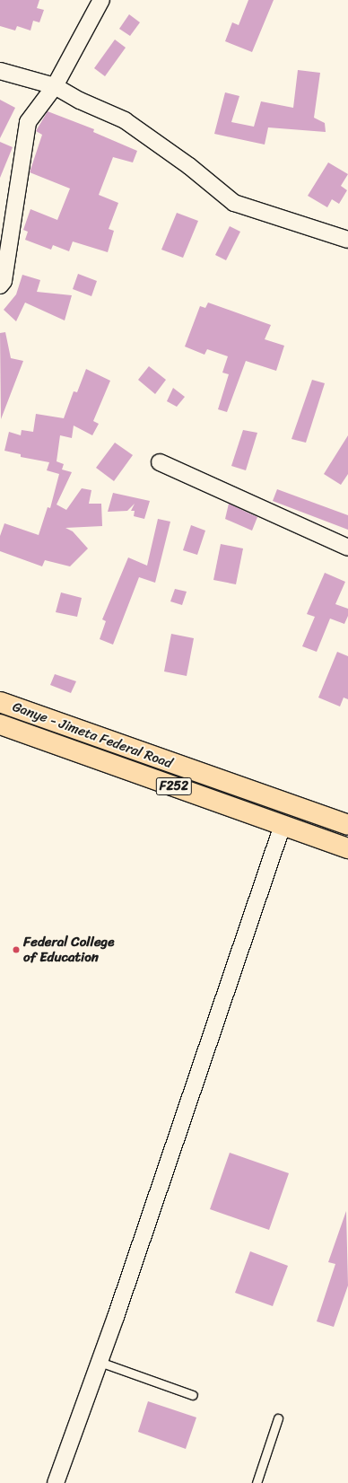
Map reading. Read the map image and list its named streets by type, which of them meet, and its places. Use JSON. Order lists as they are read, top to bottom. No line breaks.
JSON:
{"streets":{"main road":["Ganye - Jimeta Federal Road","F252"]},"places":["Federal College of Education"]}
